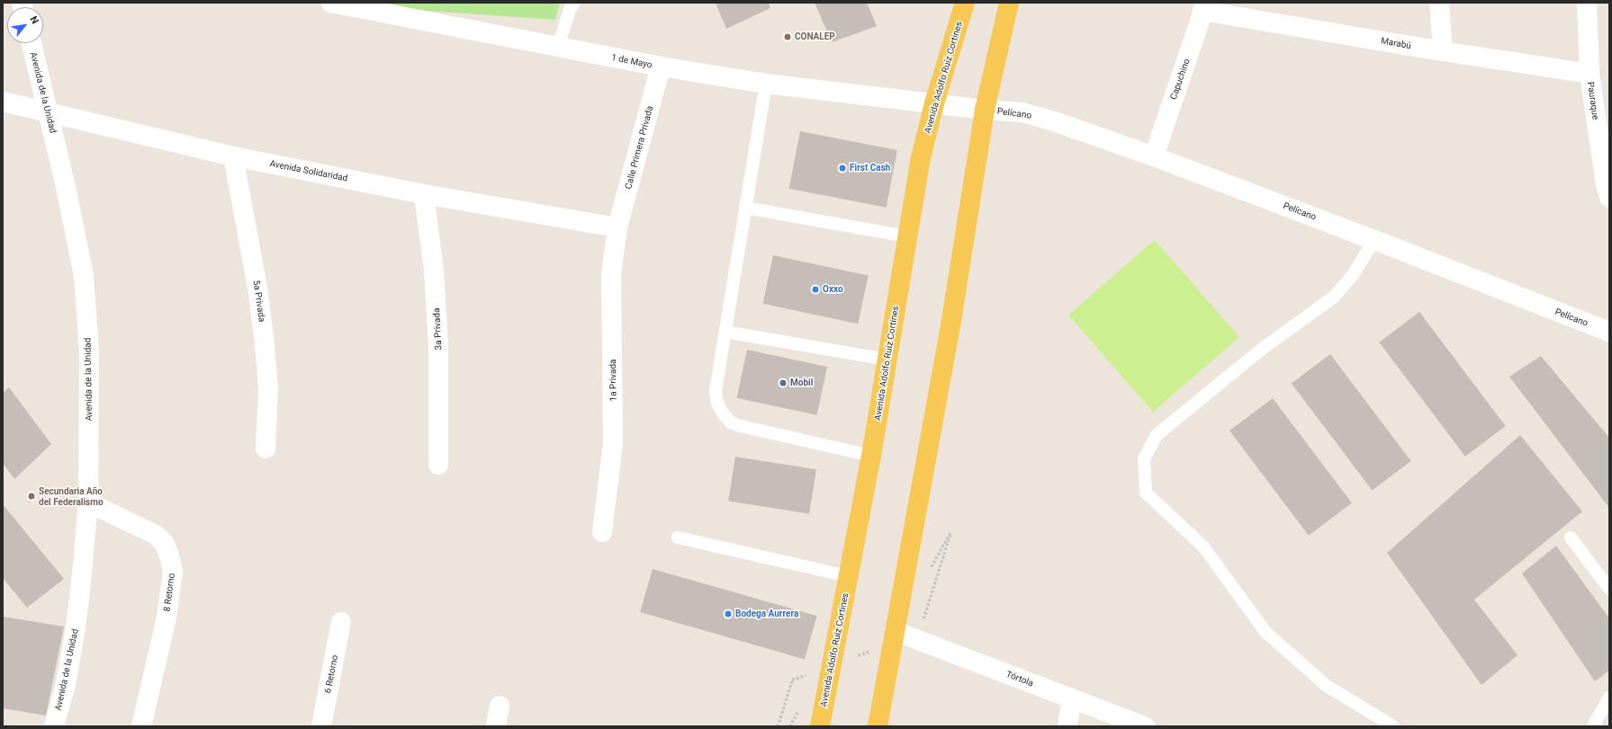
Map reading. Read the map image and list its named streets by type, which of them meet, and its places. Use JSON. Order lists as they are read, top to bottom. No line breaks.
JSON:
{"streets":{"main road":["Avenida Adolfo Ruíz Cortines"],"street":["Marabú","1 de Mayo","Capuchino","Avenida de la Unidad","Pauraque","Pelícano","Calle Primera Privada","Avenida Solidaridad","5a Privada","3a Privada","1a Privada","8 Retorno","6 Retorno","Tórtola"]},"crossings":[["Marabú","Capuchino"],["Marabú","Pauraque"],["1 de Mayo","Avenida Adolfo Ruíz Cortines"],["1 de Mayo","Pelícano"],["1 de Mayo","Calle Primera Privada"],["Avenida Adolfo Ruíz Cortines","Pelícano"],["Capuchino","Pelícano"],["Avenida de la Unidad","Avenida Solidaridad"],["Avenida de la Unidad","8 Retorno"],["Calle Primera Privada","Avenida Solidaridad"],["Calle Primera Privada","1a Privada"],["Avenida Solidaridad","5a Privada"],["Avenida Solidaridad","3a Privada"],["Avenida Solidaridad","1a Privada"]],"places":["CONALEP","First Cash","Oxxo","Mobil","Secundaria Año del Federalismo","Bodega Aurrera"],"north":"top right"}
